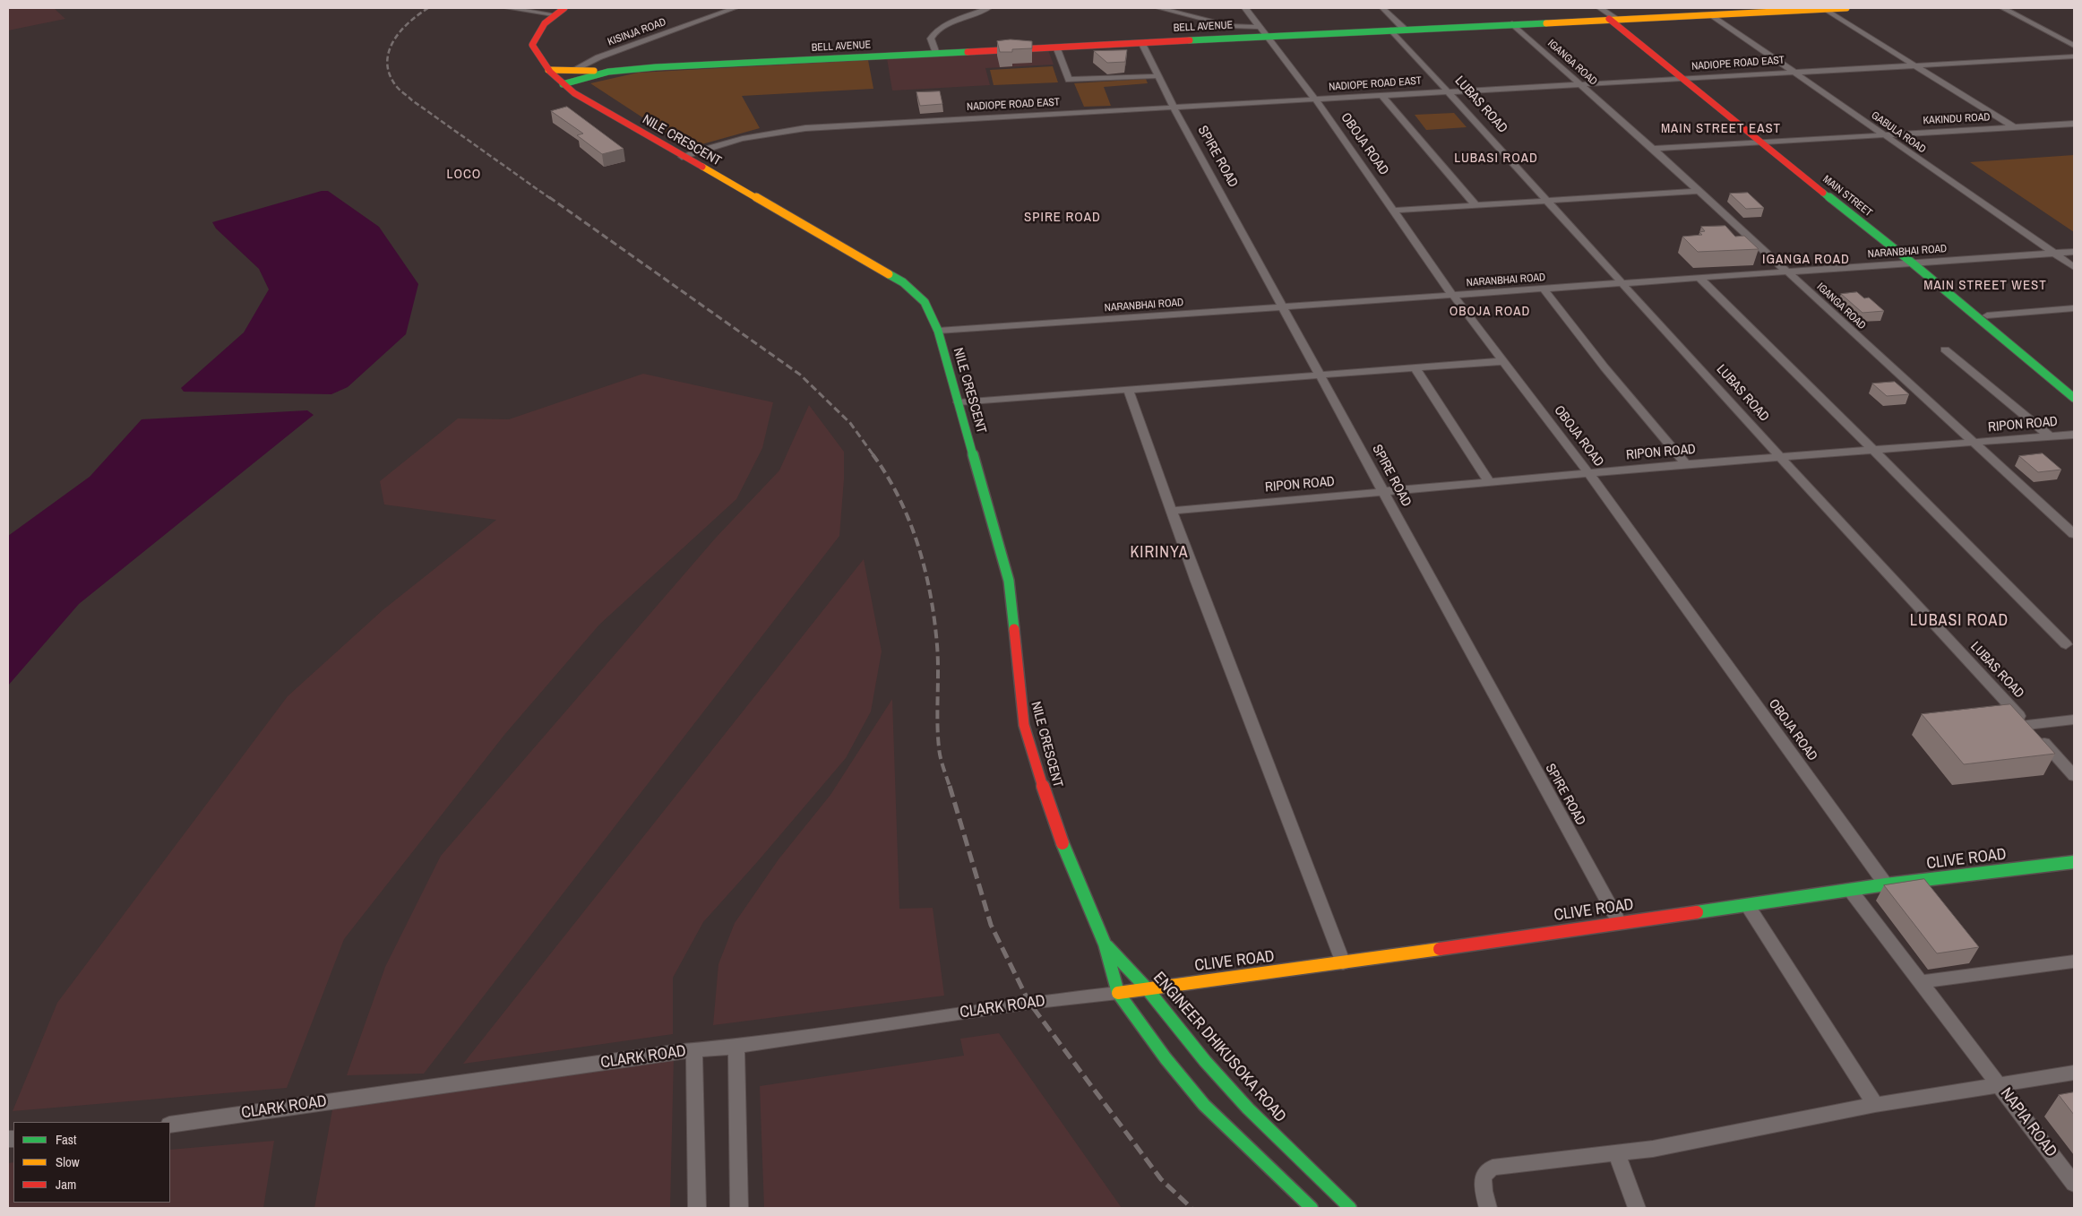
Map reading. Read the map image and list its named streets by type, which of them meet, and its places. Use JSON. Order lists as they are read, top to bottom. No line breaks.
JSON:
{"streets":{"street":["BELL AVENUE","KISINJA ROAD","IGANGA ROAD","NADIOPE ROAD EAST","LUBAS ROAD","KAKINDU ROAD","GABULA ROAD","NILE CRESCENT","OBOJA ROAD","SPIRE ROAD","MAIN STREET","NARANBHAI ROAD","RIPON ROAD","CLIVE ROAD","CLARK ROAD","ENGINEER DHIKUSOKA ROAD","NAPIA ROAD"]},"crossings":[["BELL AVENUE","IGANGA ROAD"],["BELL AVENUE","LUBAS ROAD"],["BELL AVENUE","GABULA ROAD"],["BELL AVENUE","NILE CRESCENT"],["BELL AVENUE","OBOJA ROAD"],["BELL AVENUE","SPIRE ROAD"],["BELL AVENUE","MAIN STREET"],["IGANGA ROAD","NADIOPE ROAD EAST"],["IGANGA ROAD","KAKINDU ROAD"],["IGANGA ROAD","NARANBHAI ROAD"],["IGANGA ROAD","RIPON ROAD"],["NADIOPE ROAD EAST","LUBAS ROAD"],["NADIOPE ROAD EAST","GABULA ROAD"],["NADIOPE ROAD EAST","NILE CRESCENT"],["NADIOPE ROAD EAST","OBOJA ROAD"],["NADIOPE ROAD EAST","SPIRE ROAD"],["NADIOPE ROAD EAST","MAIN STREET"],["LUBAS ROAD","NARANBHAI ROAD"],["LUBAS ROAD","RIPON ROAD"],["KAKINDU ROAD","GABULA ROAD"],["KAKINDU ROAD","MAIN STREET"],["GABULA ROAD","NARANBHAI ROAD"],["NILE CRESCENT","NARANBHAI ROAD"],["NILE CRESCENT","CLIVE ROAD"],["NILE CRESCENT","CLARK ROAD"],["NILE CRESCENT","ENGINEER DHIKUSOKA ROAD"],["OBOJA ROAD","NARANBHAI ROAD"],["OBOJA ROAD","RIPON ROAD"],["OBOJA ROAD","CLIVE ROAD"],["SPIRE ROAD","NARANBHAI ROAD"],["SPIRE ROAD","RIPON ROAD"],["SPIRE ROAD","CLIVE ROAD"],["MAIN STREET","NARANBHAI ROAD"],["CLIVE ROAD","CLARK ROAD"],["CLIVE ROAD","ENGINEER DHIKUSOKA ROAD"],["CLIVE ROAD","NAPIA ROAD"]],"districts":["MAIN STREET EAST","LUBASI ROAD","LOCO","SPIRE ROAD","IGANGA ROAD","MAIN STREET WEST","OBOJA ROAD","KIRINYA","LUBASI ROAD"],"legend":["Fast","Slow","Jam"]}
